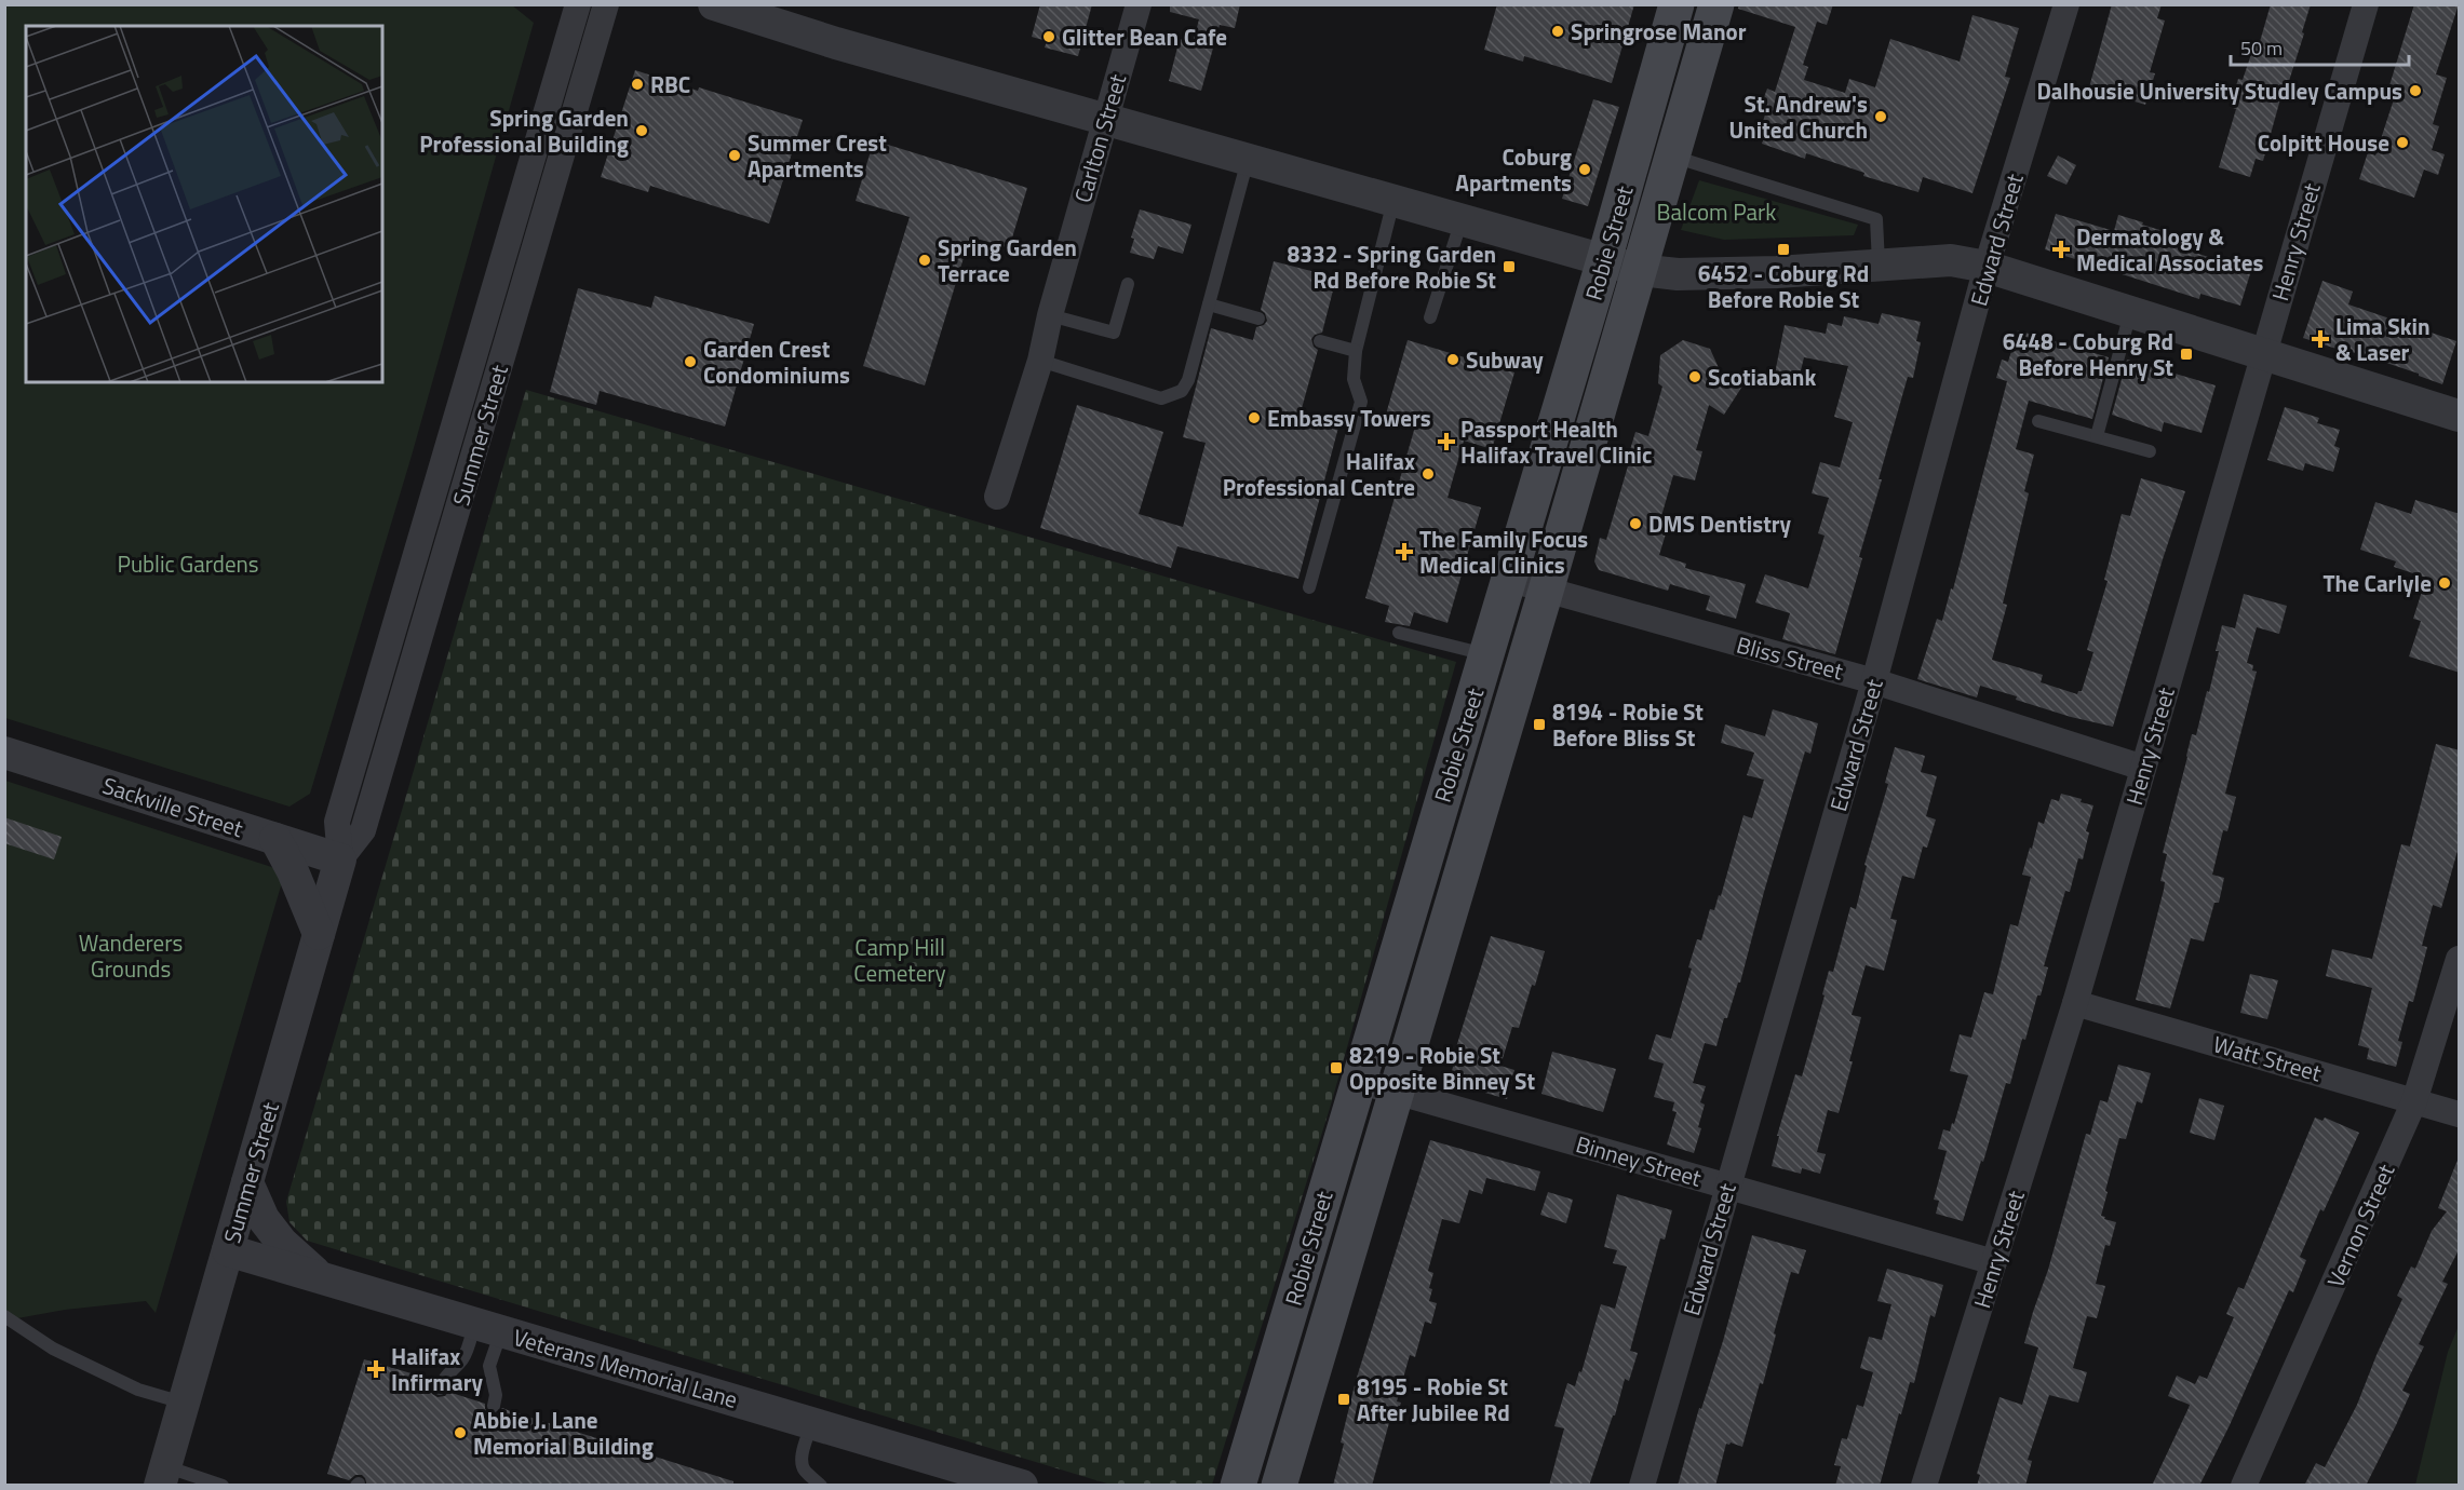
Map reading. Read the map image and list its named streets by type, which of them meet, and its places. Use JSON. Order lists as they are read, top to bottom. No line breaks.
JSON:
{"streets":{"main road":["Robie Street"],"street":["Carlton Street","Edward Street","Henry Street","Summer Street","Bliss Street","Sackville Street","Watt Street","Binney Street","Vernon Street","Veterans Memorial Lane"]},"crossings":[["Edward Street","Bliss Street"],["Edward Street","Binney Street"],["Henry Street","Bliss Street"],["Henry Street","Watt Street"],["Henry Street","Binney Street"],["Robie Street","Bliss Street"],["Robie Street","Binney Street"],["Summer Street","Sackville Street"],["Summer Street","Veterans Memorial Lane"],["Watt Street","Vernon Street"]],"parks":["Balcom Park","Public Gardens","Wanderers Grounds","Camp Hill Cemetery"],"places":{"other":["Springrose Manor","Glitter Bean Cafe","RBC","Dalhousie University Studley Campus","St. Andrew's United Church","Spring Garden Professional Building","Colpitt House","Summer Crest Apartments","Coburg Apartments","Spring Garden Terrace","Subway","Garden Crest Condominiums","Scotiabank","Embassy Towers","Halifax Professional Centre","DMS Dentistry","The Carlyle","Abbie J. Lane Memorial Building"],"transit":["6452 - Coburg Rd Before Robie St","8332 - Spring Garden Rd Before Robie St","6448 - Coburg Rd Before Henry St","8194 - Robie St Before Bliss St","8219 - Robie St Opposite Binney St","8195 - Robie St After Jubilee Rd"],"health":["Dermatology & Medical Associates","Lima Skin & Laser","Passport Health Halifax Travel Clinic","The Family Focus Medical Clinics","Halifax Infirmary"]},"scale_bar":"50 m"}
